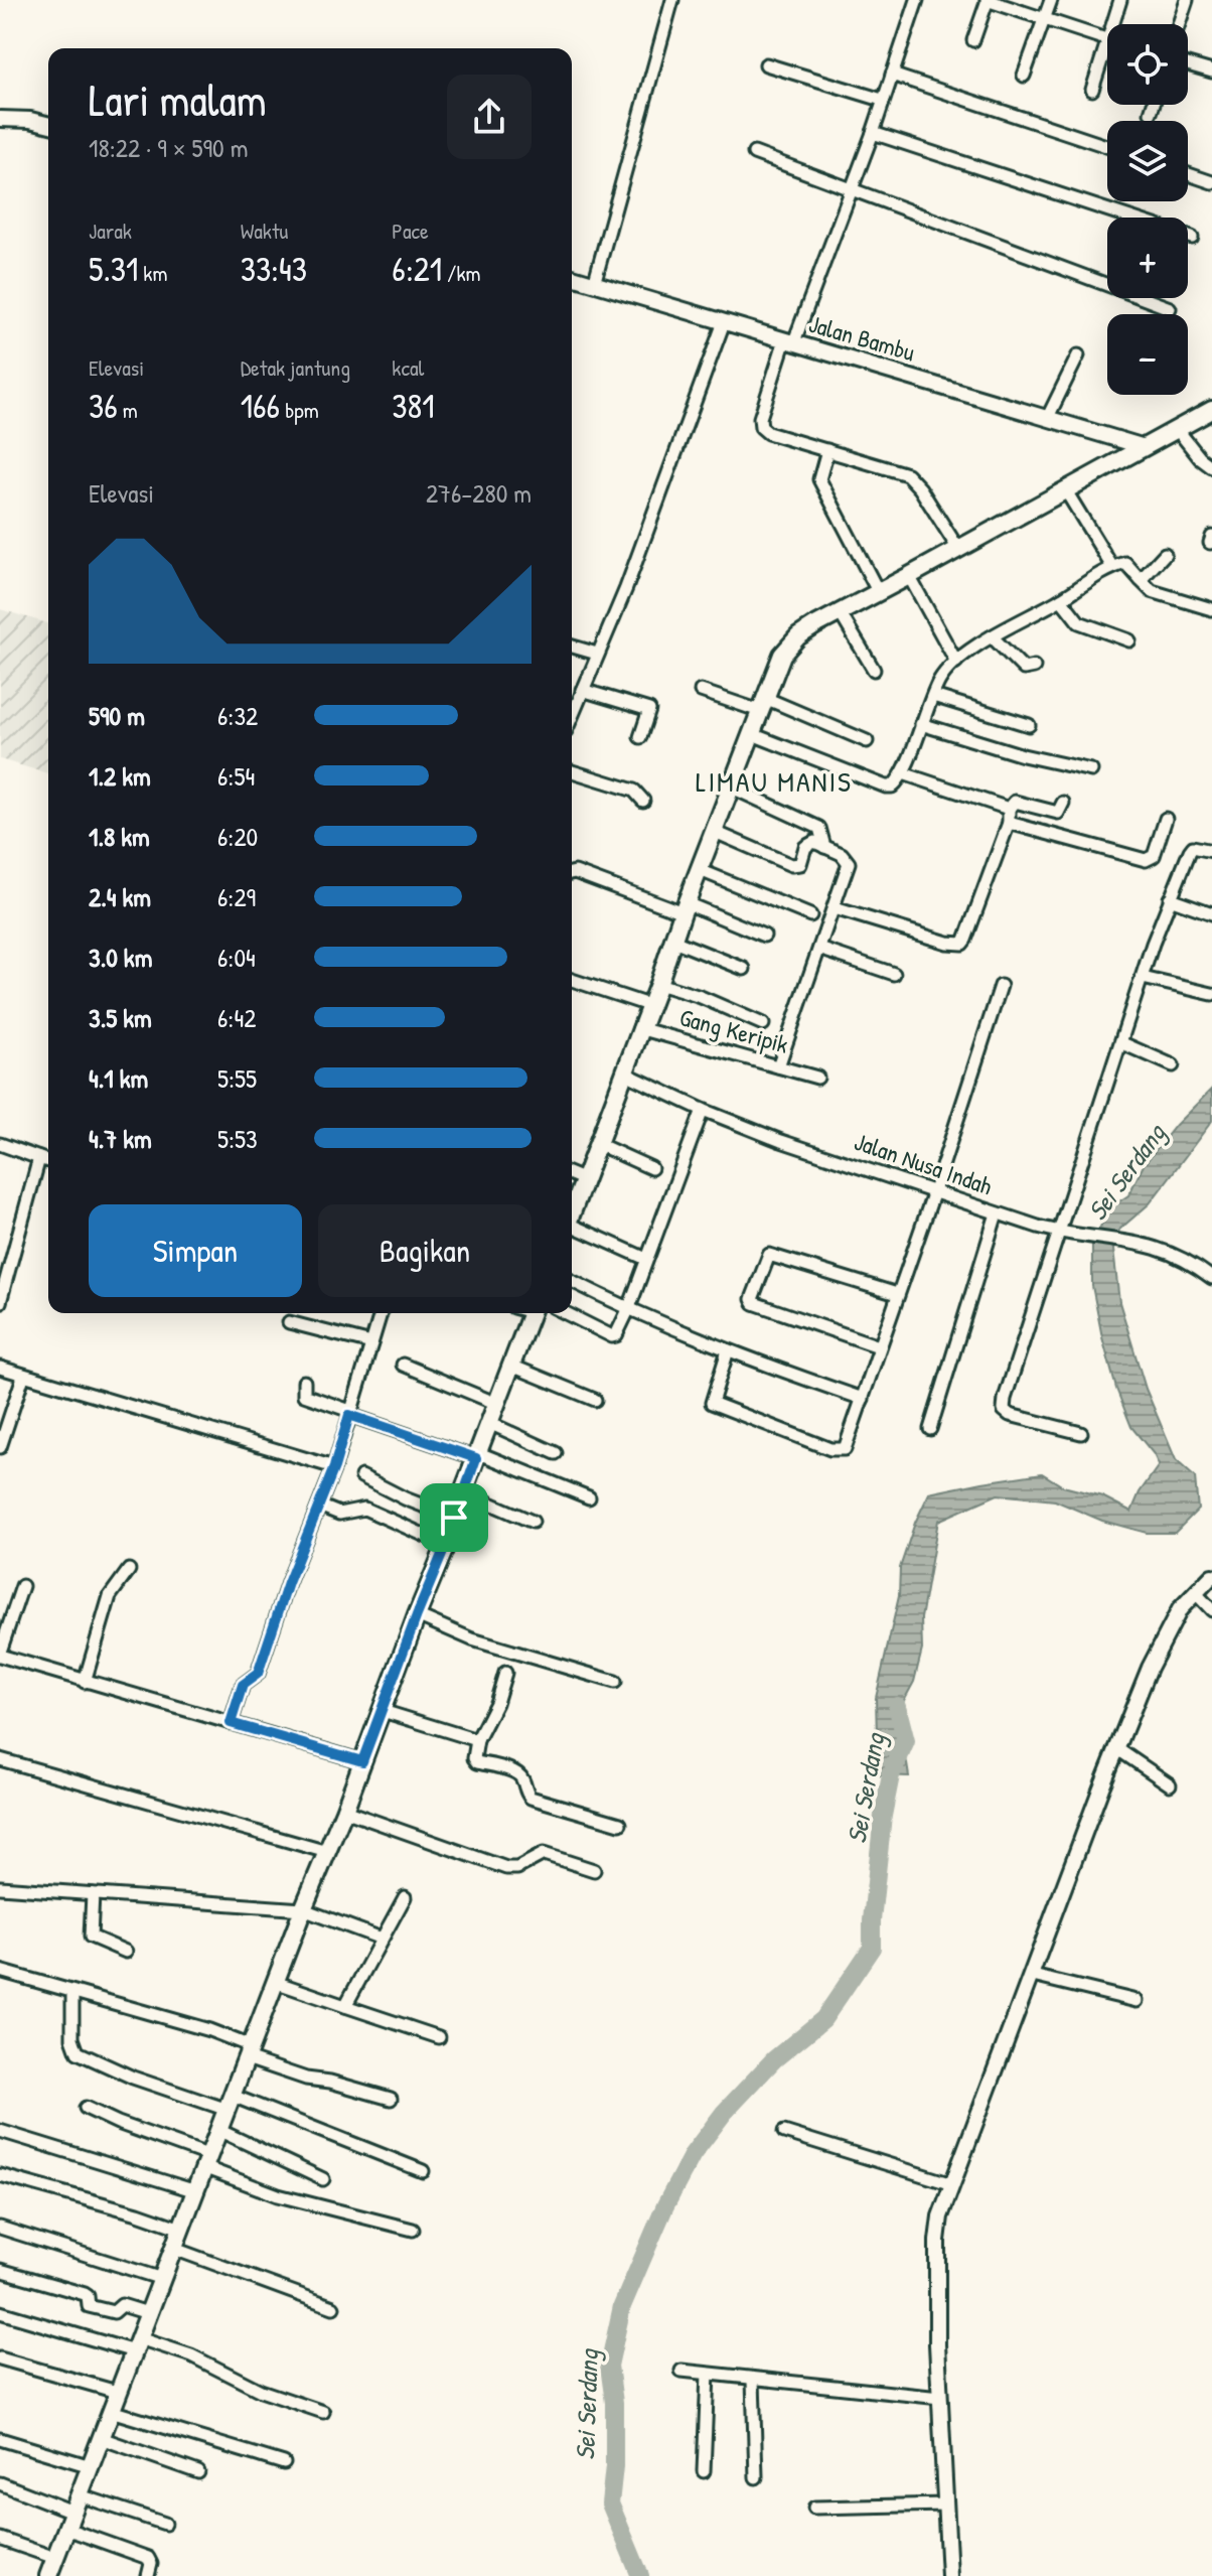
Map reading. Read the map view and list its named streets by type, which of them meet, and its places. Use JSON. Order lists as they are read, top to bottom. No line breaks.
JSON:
{"streets":{"street":["Jalan Bambu","Gang Keripik","Jalan Nusa Indah"]},"districts":["LIMAU MANIS"],"water":["Sei Serdang"],"page":{"map_buttons":["+","−"],"heading":["Lari malam","18:22 · 9 × 590 m"],"stats":[["Jarak","5.31 km"],["Waktu","33:43"],["Pace","6:21 /km"],["Elevasi","36 m"],["Detak jantung","166 bpm"],["kcal","381"]],"chart":["Elevasi","276–280 m"],"list":[{"name":"590 m","note":"6:32"},{"name":"1.2 km","note":"6:54"},{"name":"1.8 km","note":"6:20"},{"name":"2.4 km","note":"6:29"},{"name":"3.0 km","note":"6:04"},{"name":"3.5 km","note":"6:42"},{"name":"4.1 km","note":"5:55"},{"name":"4.7 km","note":"5:53"}],"buttons":["Simpan","Bagikan"]}}
